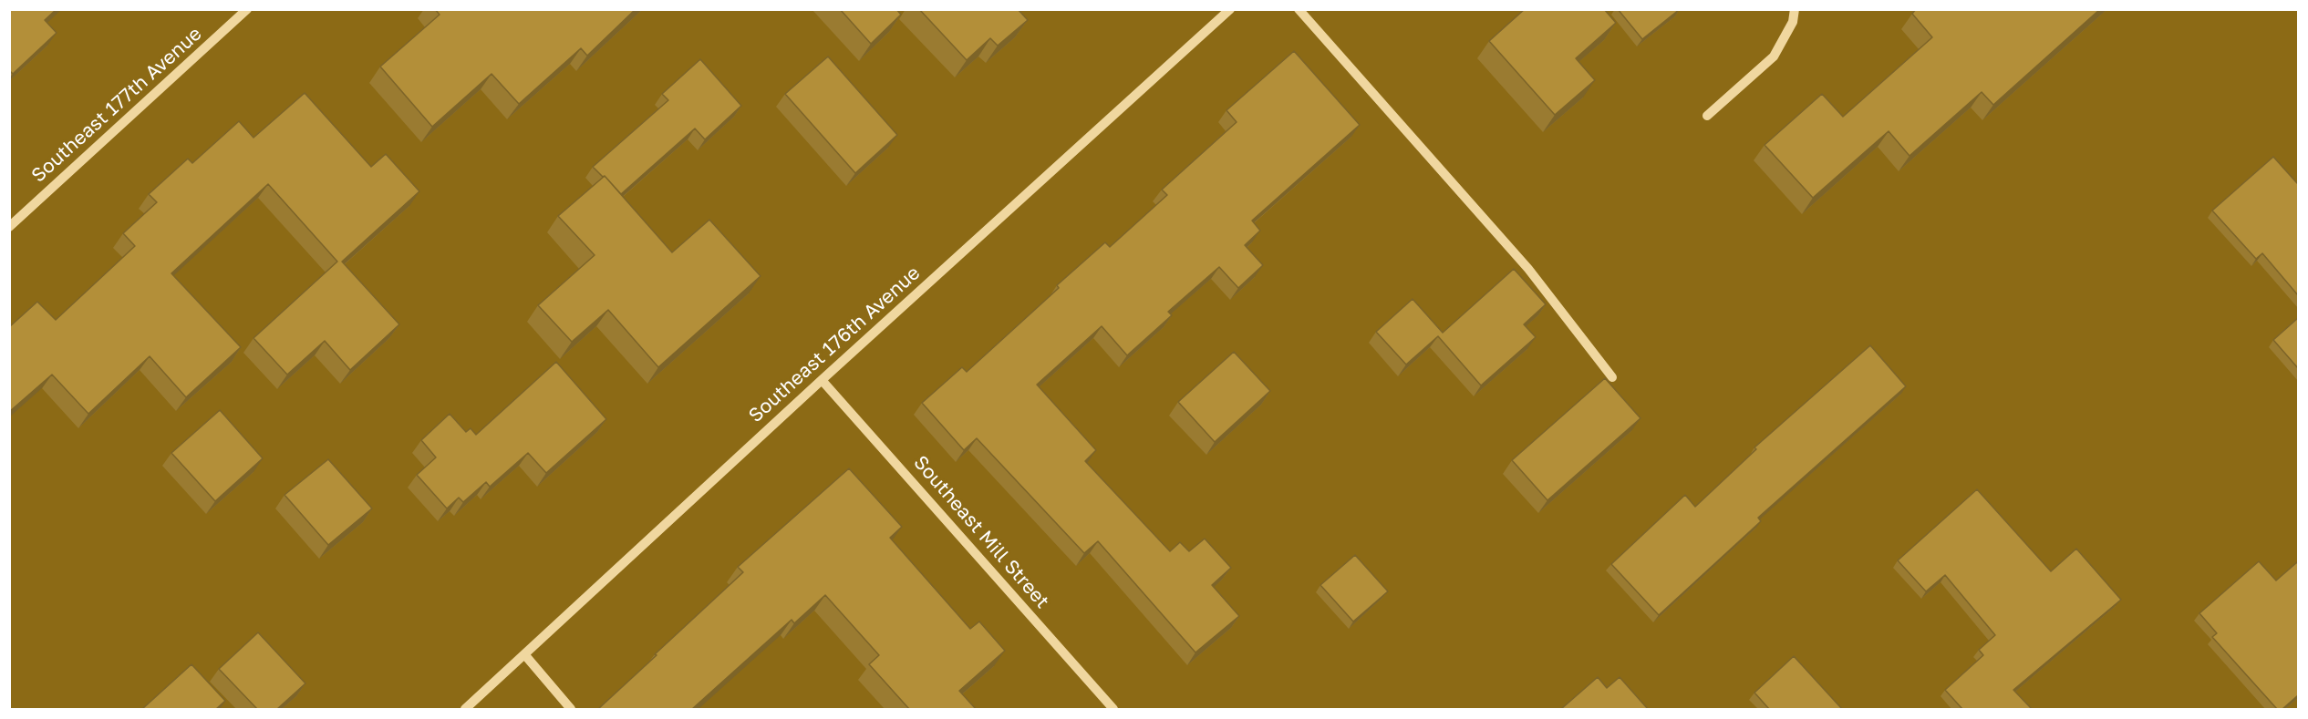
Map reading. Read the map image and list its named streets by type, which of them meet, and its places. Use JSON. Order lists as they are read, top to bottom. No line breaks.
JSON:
{"streets":{"street":["Southeast 177th Avenue","Southeast 176th Avenue","Southeast Mill Street"]},"crossings":[["Southeast 176th Avenue","Southeast Mill Street"]]}
